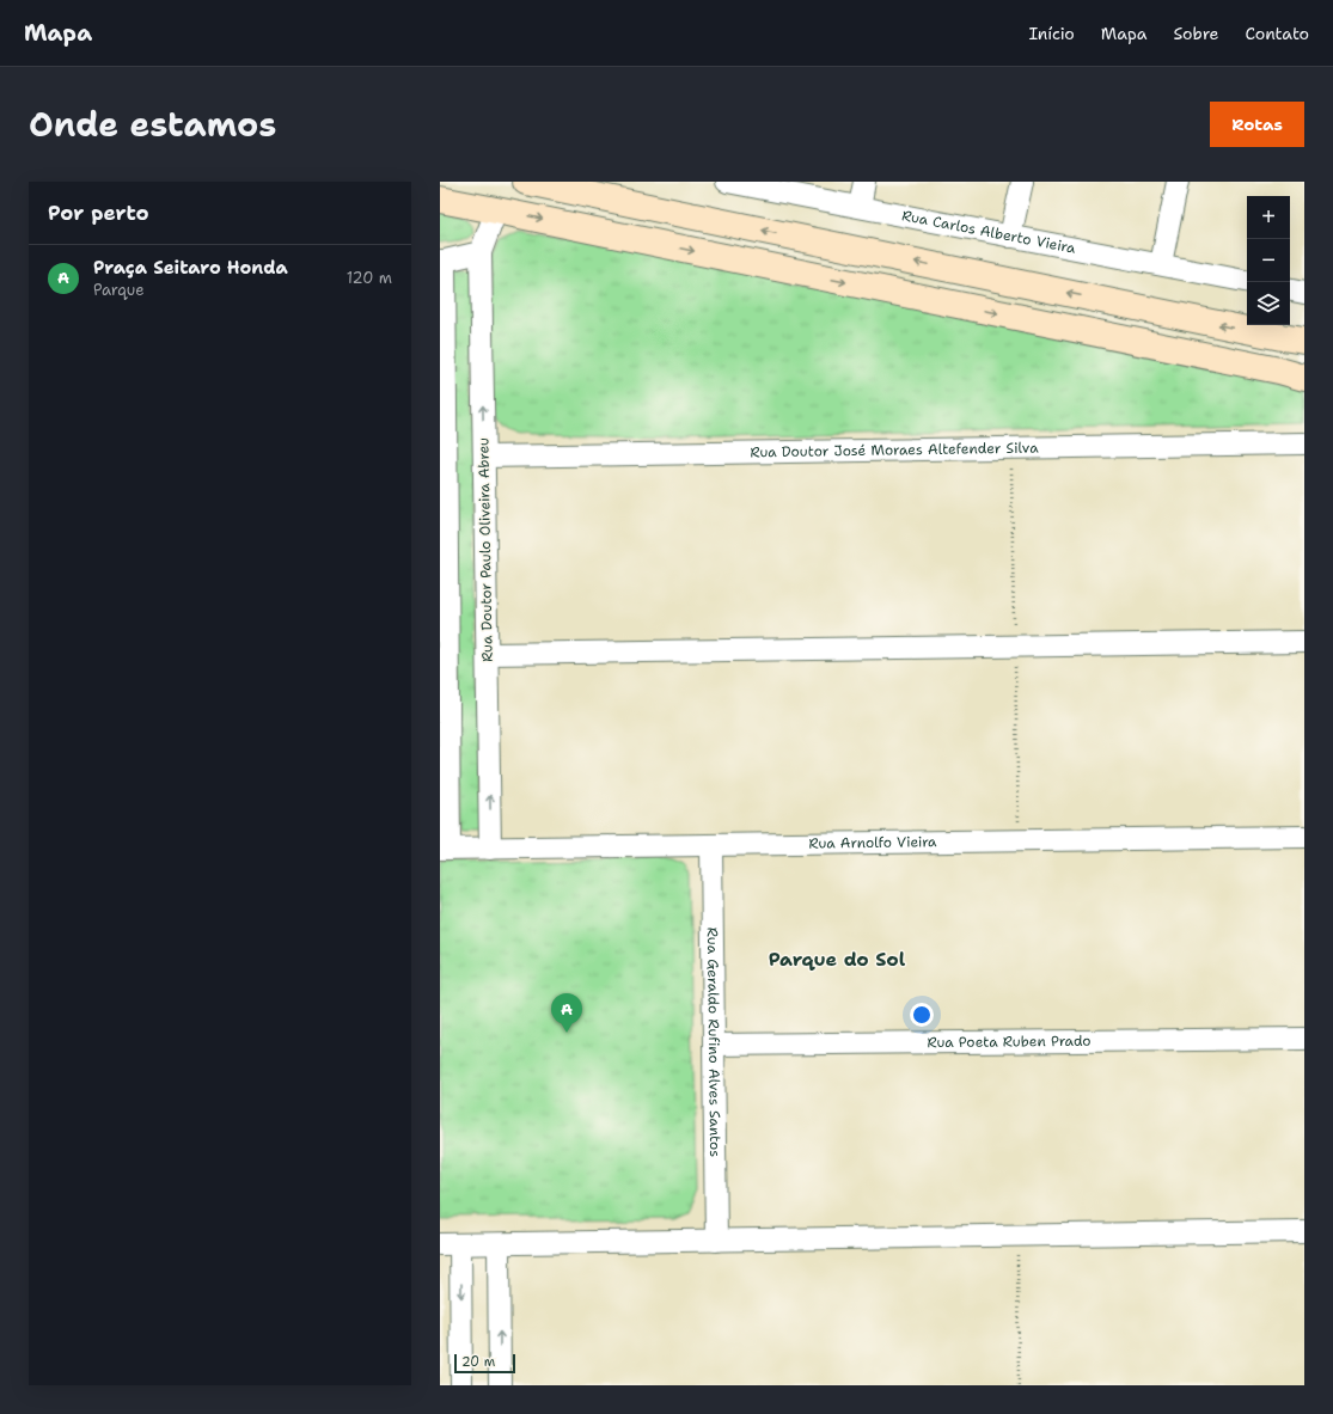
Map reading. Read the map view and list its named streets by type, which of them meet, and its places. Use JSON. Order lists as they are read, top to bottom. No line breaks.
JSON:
{"streets":{"street":["Rua Carlos Alberto Vieira","Rua Doutor José Moraes Altefender Silva","Rua Doutor Paulo Oliveira Abreu","Rua Arnolfo Vieira","Rua Geraldo Rufino Alves Santos","Rua Poeta Ruben Prado"]},"crossings":[["Rua Doutor José Moraes Altefender Silva","Rua Doutor Paulo Oliveira Abreu"],["Rua Doutor Paulo Oliveira Abreu","Rua Arnolfo Vieira"],["Rua Arnolfo Vieira","Rua Geraldo Rufino Alves Santos"],["Rua Geraldo Rufino Alves Santos","Rua Poeta Ruben Prado"]],"districts":["Parque do Sol"],"scale_bar":"20 m","page":{"header":"Mapa","nav":["Início","Mapa","Sobre","Contato"],"title":"Onde estamos","buttons":"Rotas","heading":"Por perto","map_buttons":["+","−"],"list":[{"mark":"A","name":"Praça Seitaro Honda","note":"Parque","value":"120 m"}],"pins":"A","scale":"20 m"}}
